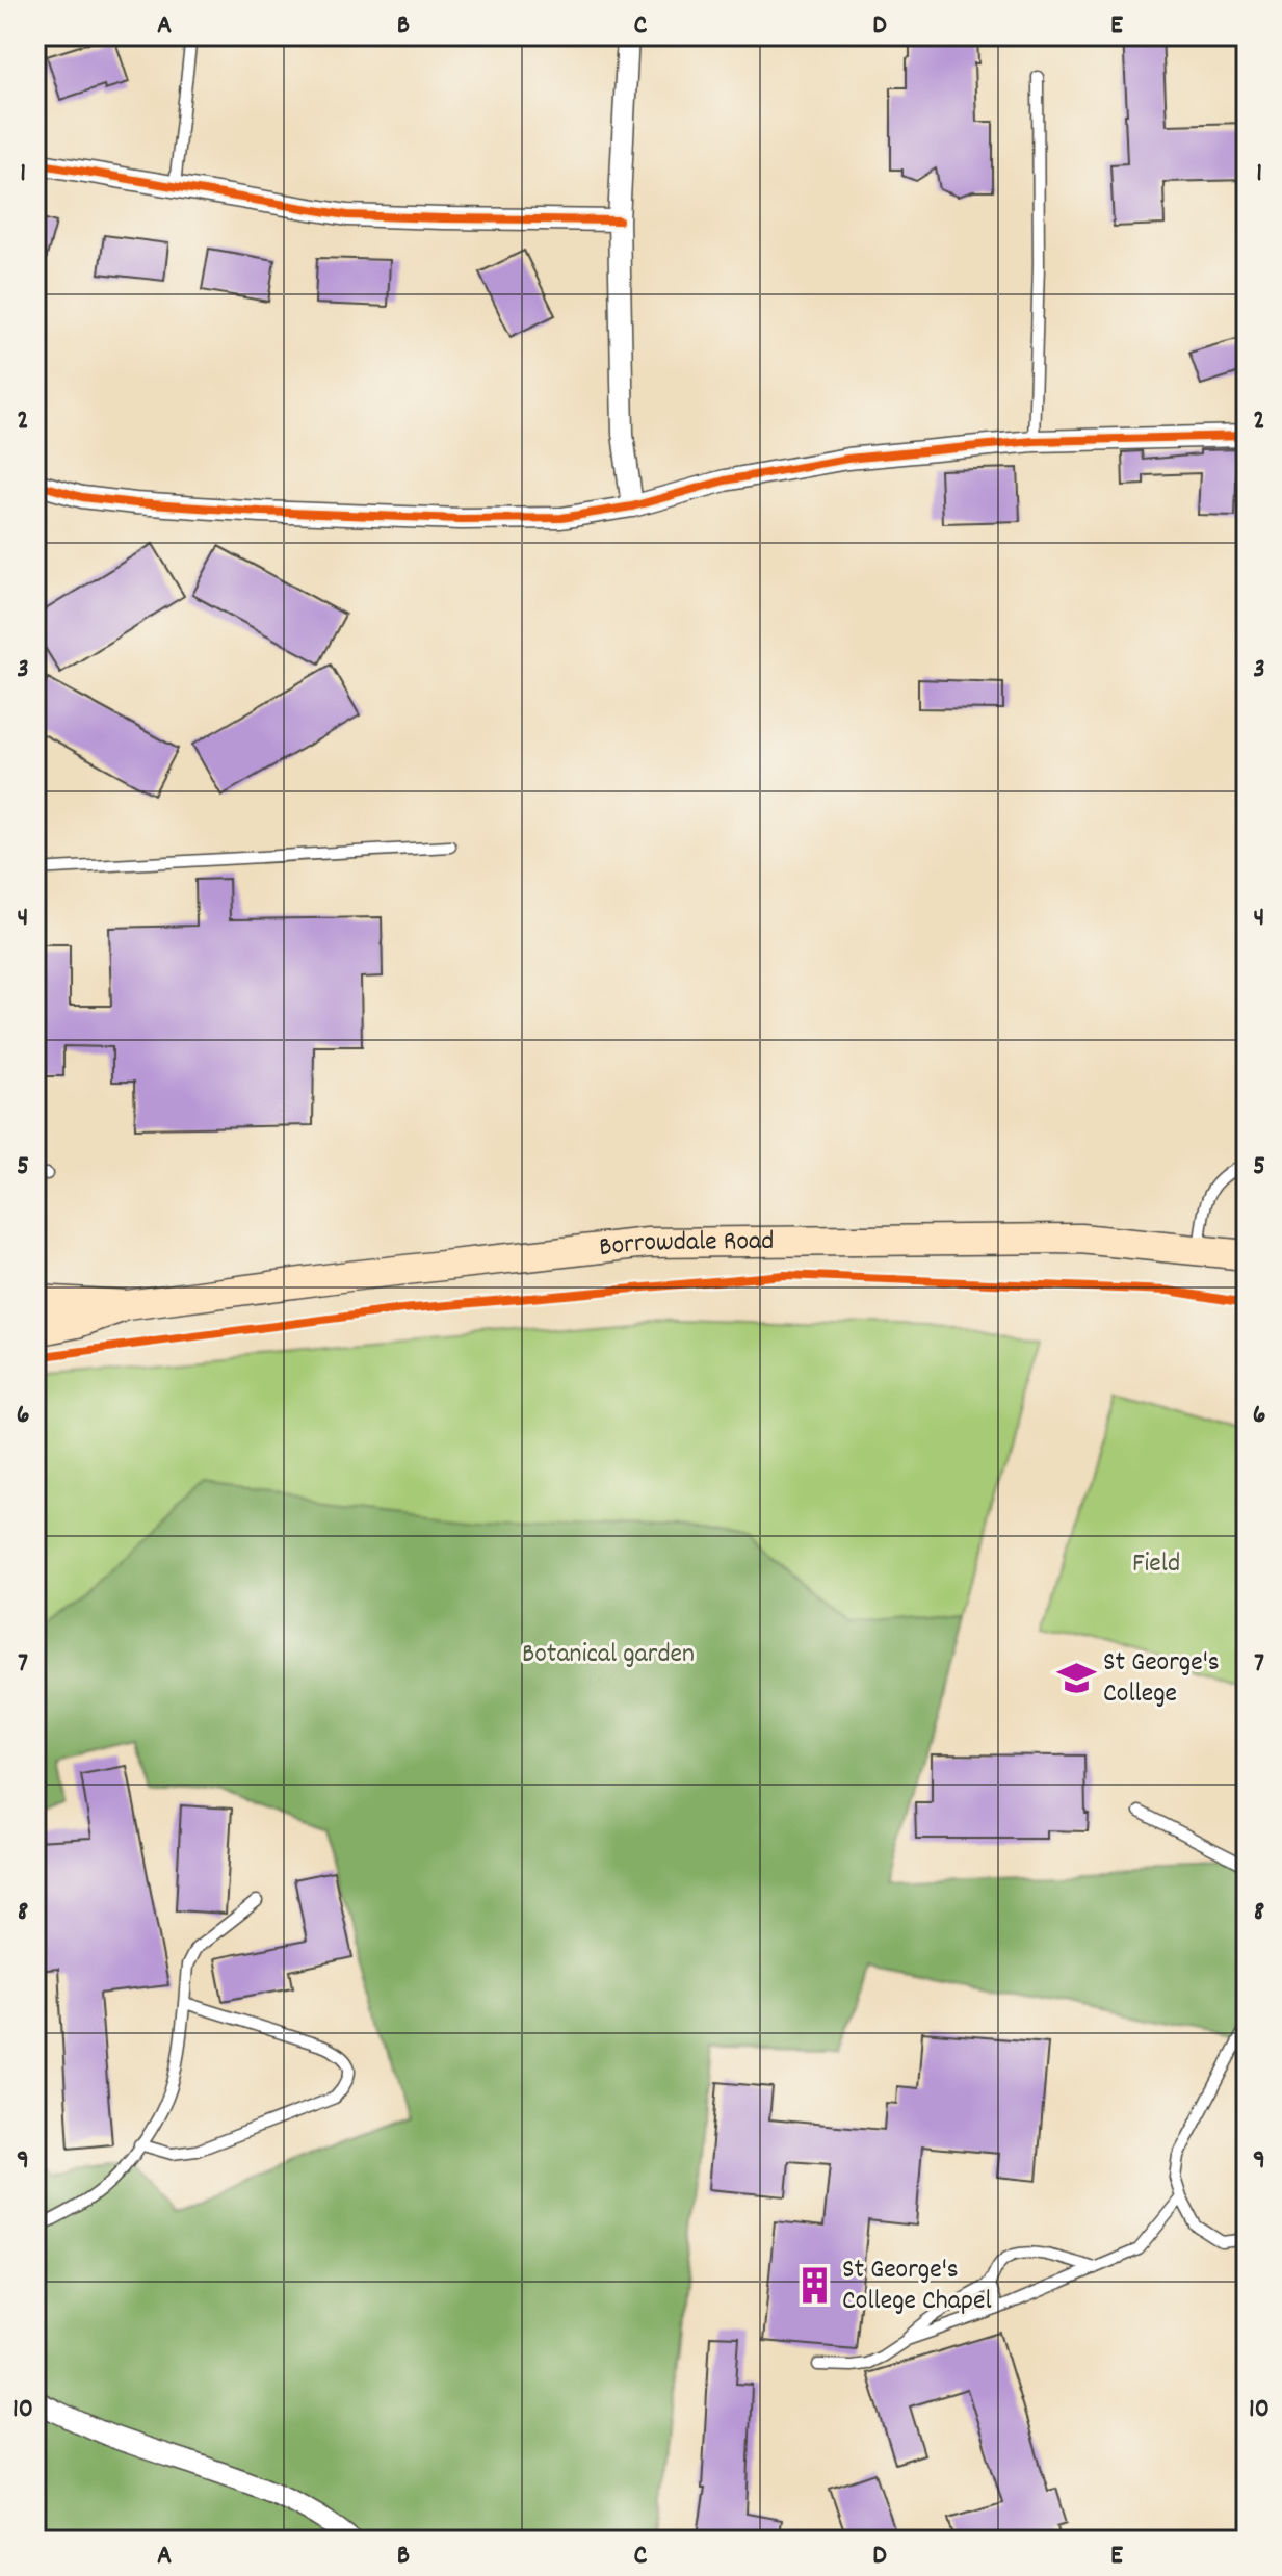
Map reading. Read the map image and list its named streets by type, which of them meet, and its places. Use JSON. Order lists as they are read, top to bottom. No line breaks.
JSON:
{"streets":{"main road":["Borrowdale Road"]},"parks":["Field","Botanical garden"],"places":{"school or university":["St George's College"],"building":["St George's College Chapel"]},"grid":{"columns":["A","B","C","D","E"],"rows":["1","2","3","4","5","6","7","8","9","10"]}}
